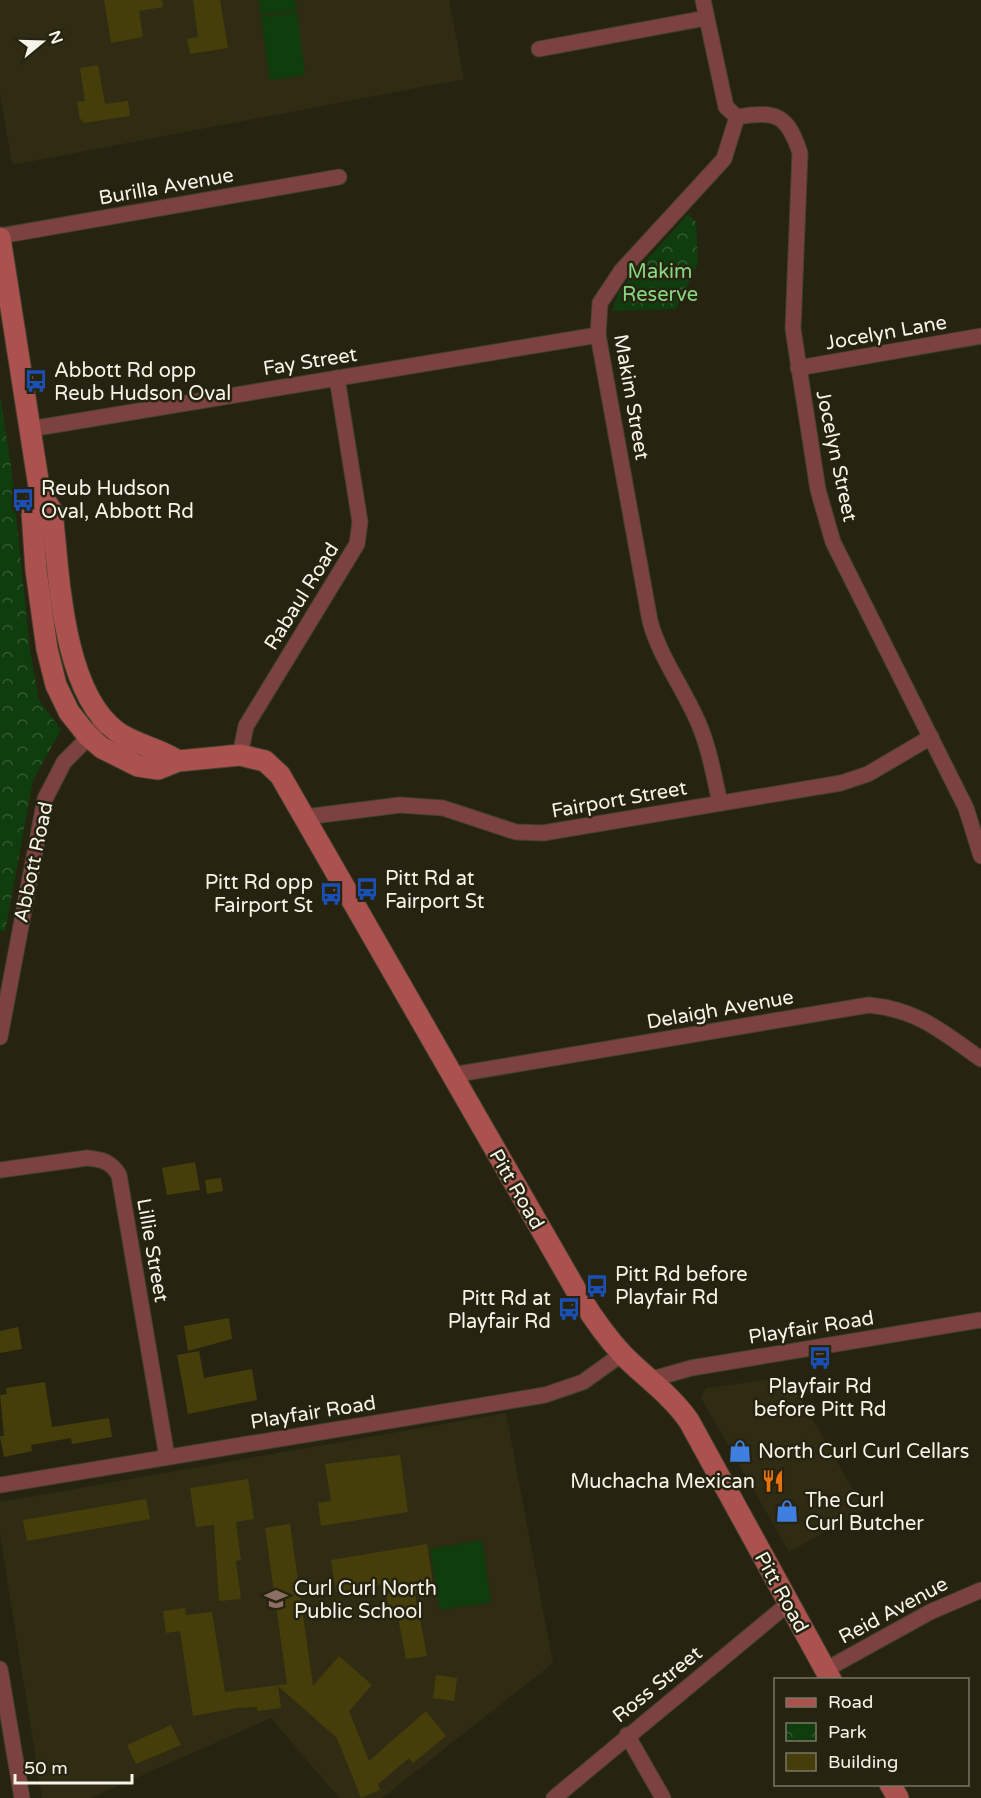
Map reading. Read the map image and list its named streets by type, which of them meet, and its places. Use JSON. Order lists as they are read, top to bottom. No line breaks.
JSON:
{"streets":{"main road":["Pitt Road"],"street":["Burilla Avenue","Jocelyn Lane","Fay Street","Makim Street","Jocelyn Street","Rabaul Road","Fairport Street","Abbott Road","Delaigh Avenue","Lillie Street","Playfair Road","Reid Avenue","Ross Street"]},"crossings":[["Jocelyn Lane","Jocelyn Street"],["Fay Street","Makim Street"],["Fay Street","Rabaul Road"],["Makim Street","Jocelyn Street"],["Makim Street","Fairport Street"],["Jocelyn Street","Fairport Street"],["Rabaul Road","Pitt Road"],["Fairport Street","Pitt Road"],["Abbott Road","Pitt Road"],["Delaigh Avenue","Pitt Road"],["Pitt Road","Playfair Road"],["Pitt Road","Reid Avenue"],["Pitt Road","Ross Street"],["Lillie Street","Playfair Road"]],"parks":["Makim Reserve"],"places":{"bus stop":["Abbott Rd opp Reub Hudson Oval","Reub Hudson Oval, Abbott Rd","Pitt Rd at Fairport St","Pitt Rd opp Fairport St","Pitt Rd before Playfair Rd","Pitt Rd at Playfair Rd","Playfair Rd before Pitt Rd"],"shop":["North Curl Curl Cellars","The Curl Curl Butcher"],"restaurant":["Muchacha Mexican"],"school or university":["Curl Curl North Public School"]},"legend":["Road","Park","Building"],"scale_bar":"50 m","north":"right"}
